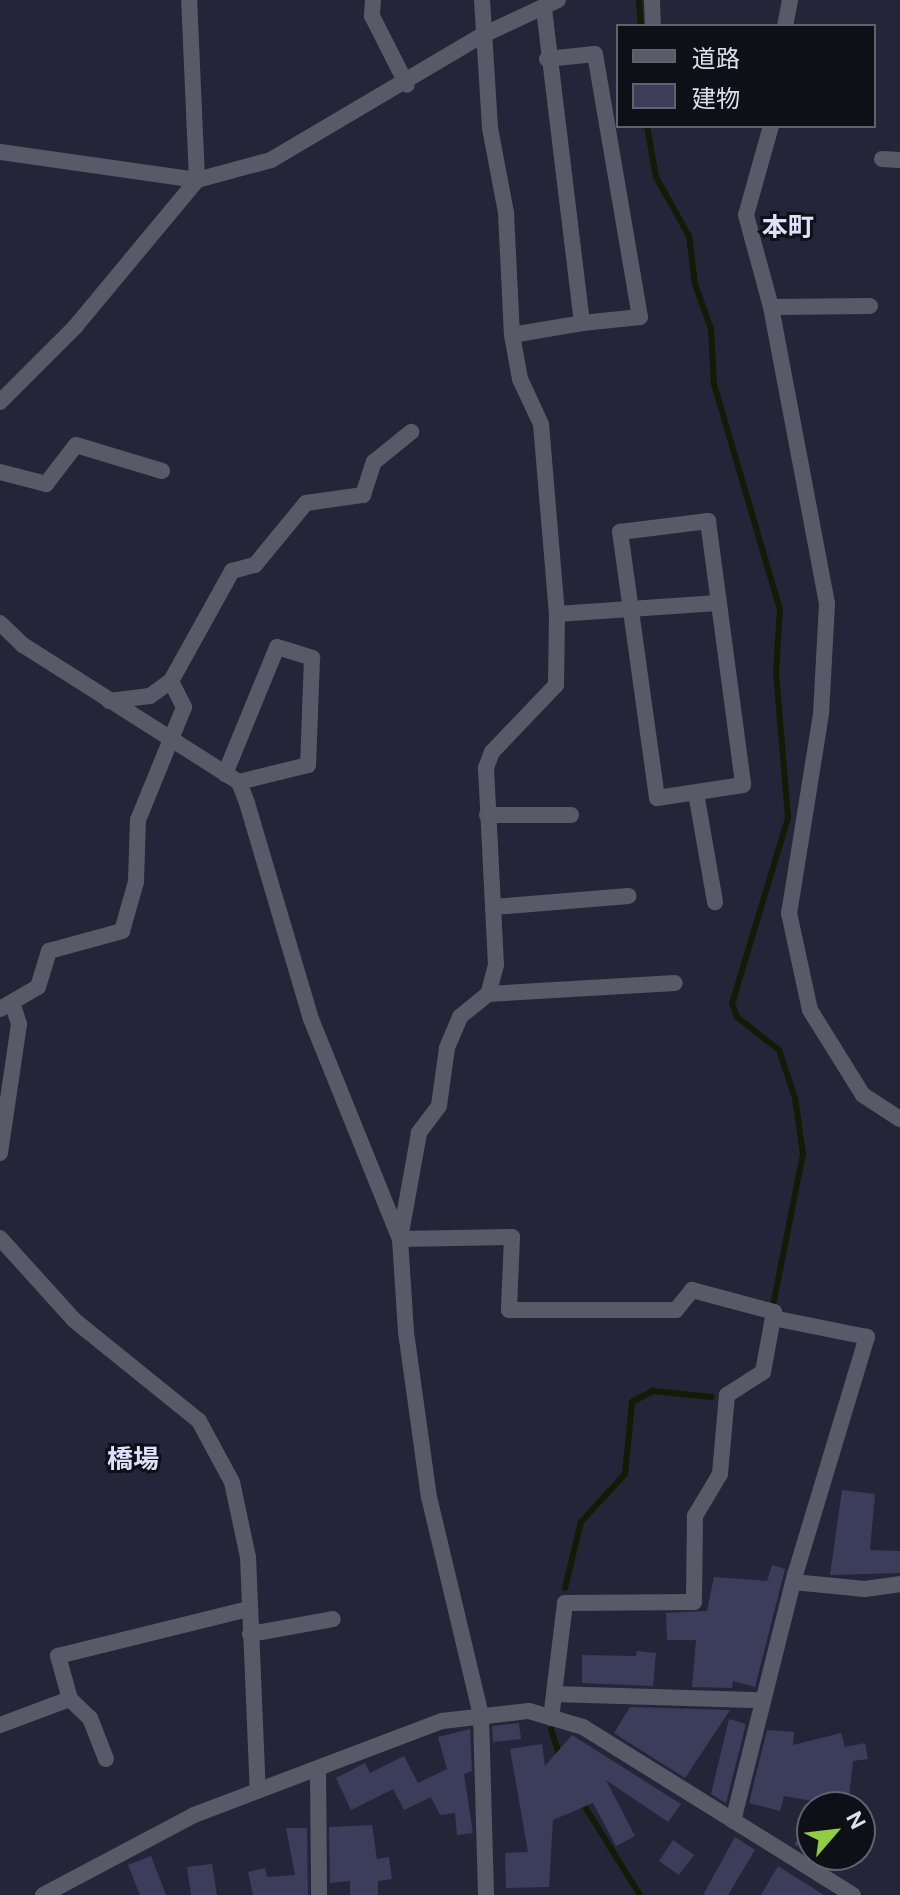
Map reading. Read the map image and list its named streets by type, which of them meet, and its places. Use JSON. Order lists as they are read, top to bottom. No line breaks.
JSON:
{"districts":["本町","橋場"],"legend":["道路","建物"],"north":"top right"}
